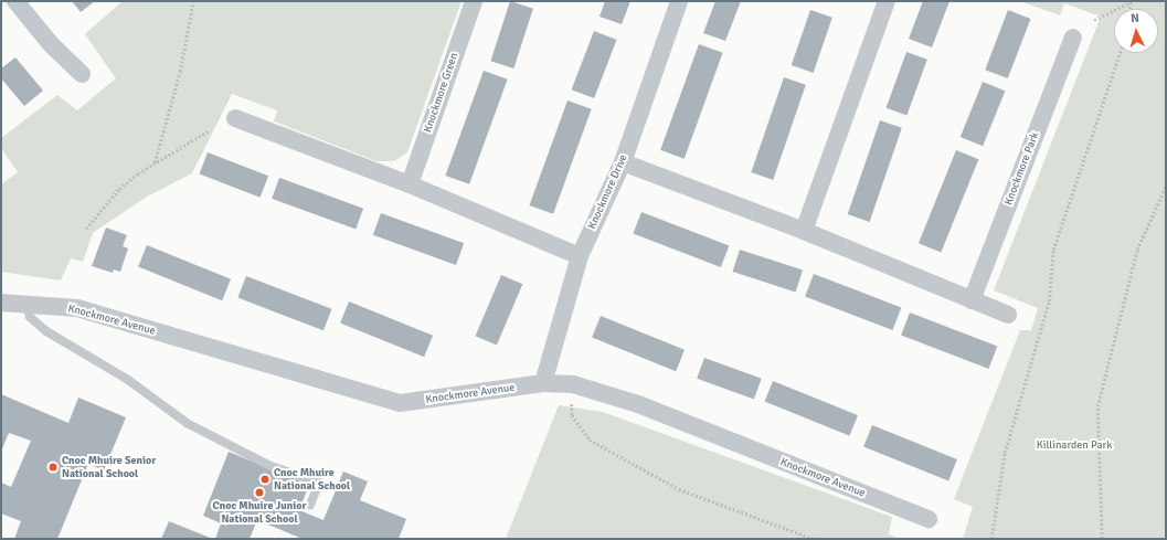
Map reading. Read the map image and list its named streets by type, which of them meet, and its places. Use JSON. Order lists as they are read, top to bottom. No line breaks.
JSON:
{"streets":{"street":["Knockmore Green","Knockmore Park","Knockmore Drive","Knockmore Avenue"]},"crossings":[["Knockmore Drive","Knockmore Avenue"]],"parks":["Killinarden Park"],"places":["Cnoc Mhuire Senior National School","Cnoc Mhuire National School","Cnoc Mhuire Junior National School"],"north":"top"}
